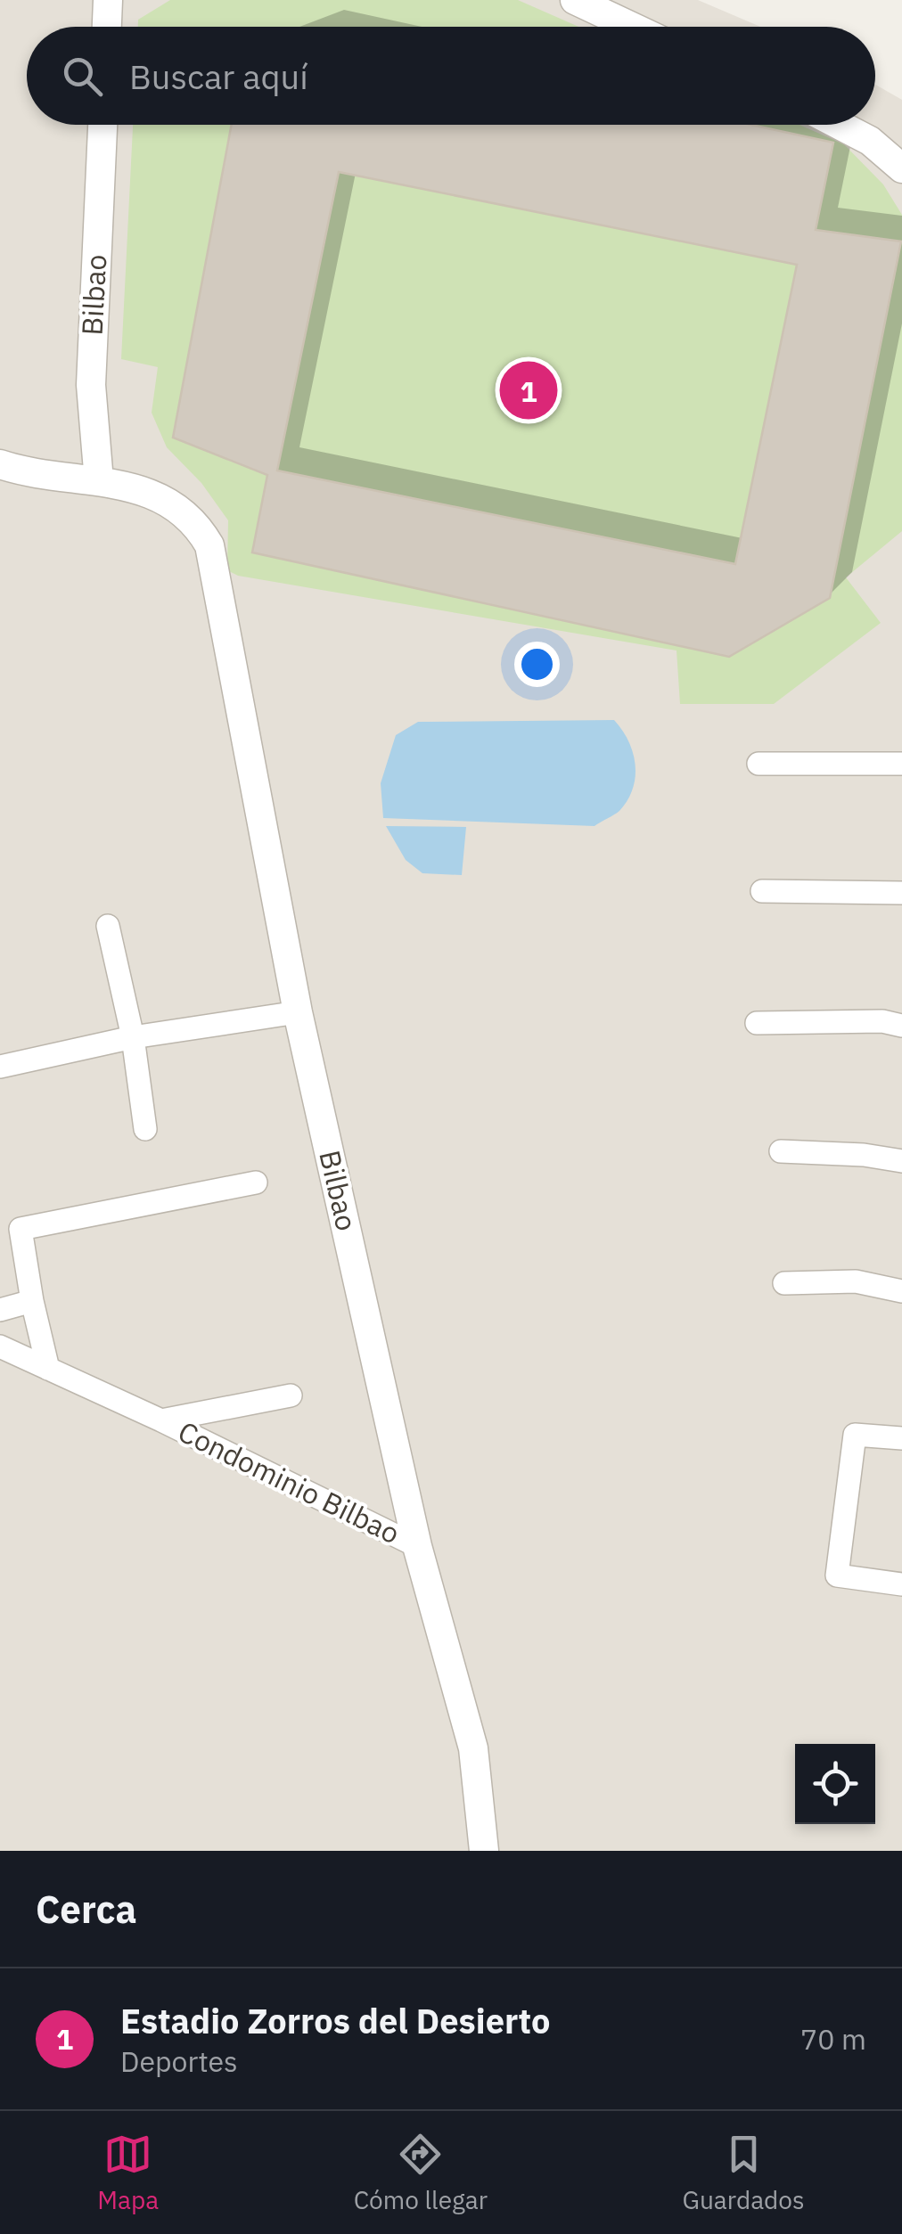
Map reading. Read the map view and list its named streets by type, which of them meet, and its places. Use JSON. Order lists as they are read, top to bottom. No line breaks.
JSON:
{"streets":{"street":["Bilbao","Condominio Bilbao"]},"crossings":[["Bilbao","Condominio Bilbao"]],"page":{"search":"Buscar aquí","pins":"1","heading":"Cerca","list":[{"mark":"1","name":"Estadio Zorros del Desierto","note":"Deportes","value":"70 m"}],"nav":["Mapa","Cómo llegar","Guardados"]}}
